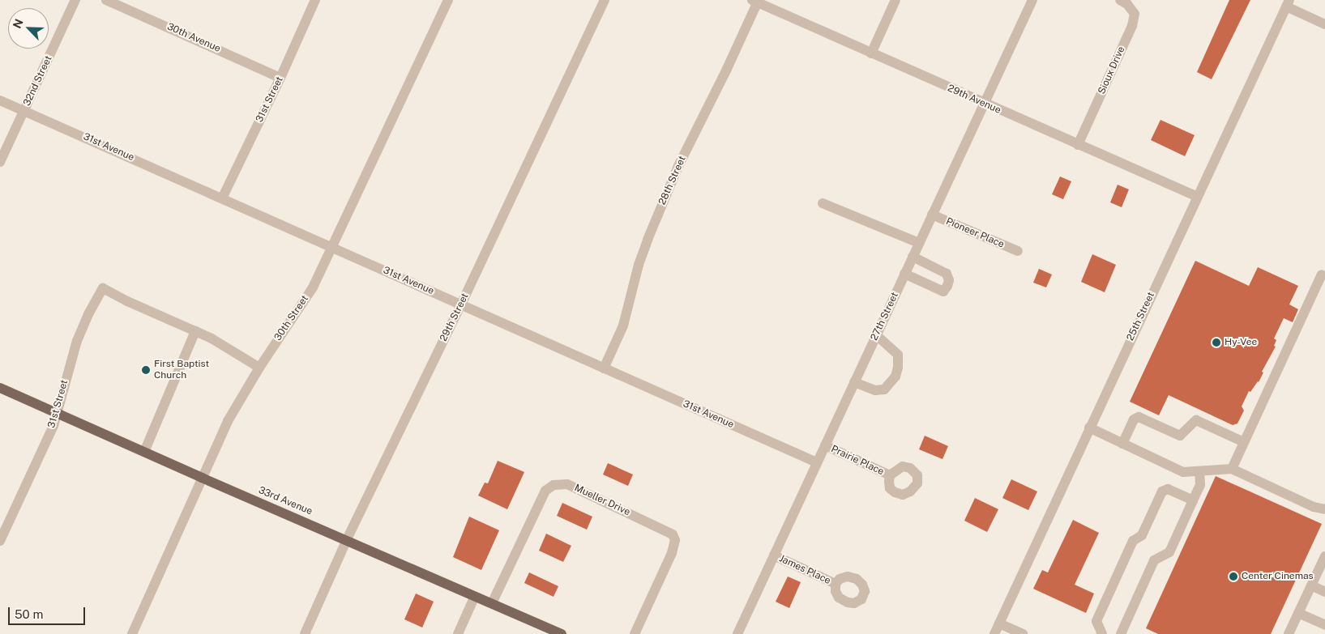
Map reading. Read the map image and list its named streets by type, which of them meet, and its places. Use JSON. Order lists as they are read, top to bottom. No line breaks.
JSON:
{"streets":{"main road":["33rd Avenue"],"street":["30th Avenue","Sioux Drive","32nd Street","31st Street","29th Avenue","31st Avenue","28th Street","Pioneer Place","27th Street","25th Street","29th Street","30th Street","Prairie Place","Mueller Drive","James Place"]},"crossings":[["30th Avenue","31st Street"],["Sioux Drive","29th Avenue"],["32nd Street","31st Avenue"],["31st Street","31st Avenue"],["31st Street","33rd Avenue"],["29th Avenue","28th Street"],["29th Avenue","27th Street"],["29th Avenue","25th Street"],["31st Avenue","28th Street"],["31st Avenue","27th Street"],["31st Avenue","29th Street"],["31st Avenue","30th Street"],["Pioneer Place","27th Street"],["27th Street","Prairie Place"],["27th Street","James Place"],["29th Street","33rd Avenue"],["30th Street","33rd Avenue"],["Mueller Drive","33rd Avenue"]],"places":["Hy-Vee","First Baptist Church","Center Cinemas"],"scale_bar":"50 m","north":"top left"}
